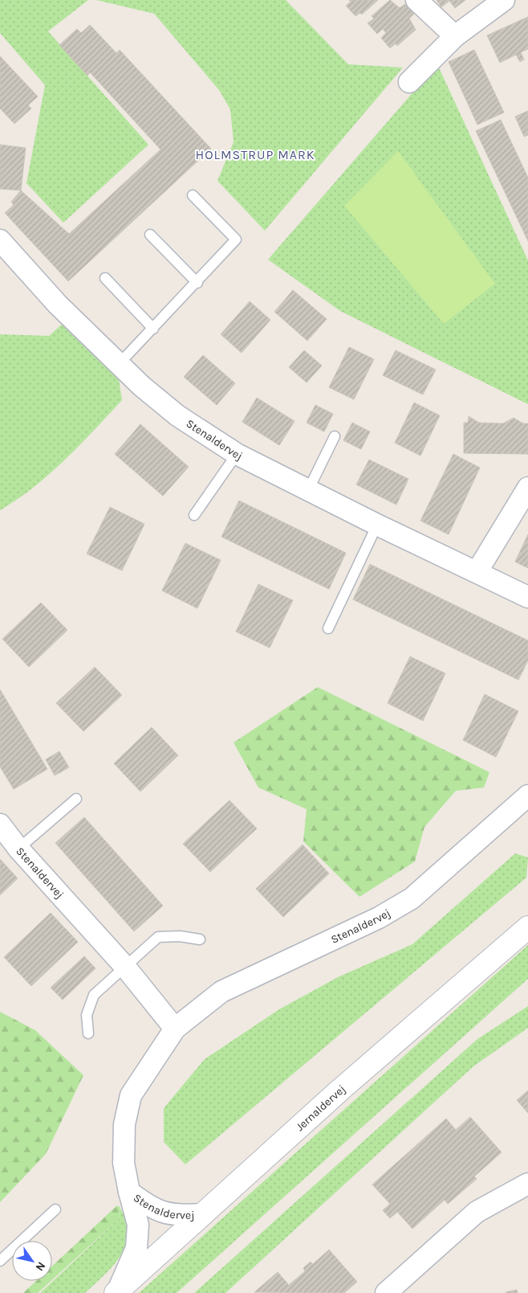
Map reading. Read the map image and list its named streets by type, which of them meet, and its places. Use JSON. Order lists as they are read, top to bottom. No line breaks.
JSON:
{"streets":{"street":["Stenaldervej","Jernaldervej"]},"crossings":[["Stenaldervej","Jernaldervej"]],"districts":["HOLMSTRUP MARK"],"north":"bottom right"}
